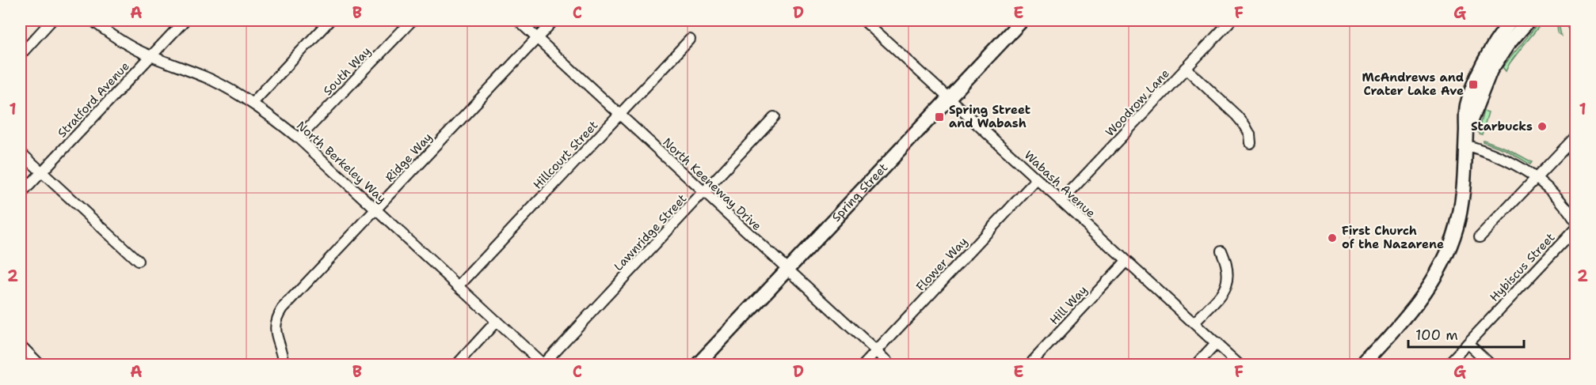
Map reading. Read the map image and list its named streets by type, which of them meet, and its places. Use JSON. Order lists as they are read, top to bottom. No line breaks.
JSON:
{"streets":{"main road":["Spring Street"],"street":["South Way","Stratford Avenue","Woodrow Lane","Hillcourt Street","Ridge Way","North Berkeley Way","North Keeneway Drive","Wabash Avenue","Lawnridge Street","Flower Way","Hybiscus Street","Hill Way"]},"crossings":[["South Way","North Berkeley Way"],["Stratford Avenue","North Berkeley Way"],["Woodrow Lane","Wabash Avenue"],["Hillcourt Street","North Berkeley Way"],["Hillcourt Street","North Keeneway Drive"],["Ridge Way","North Berkeley Way"],["Ridge Way","North Keeneway Drive"],["North Berkeley Way","Lawnridge Street"],["North Keeneway Drive","Spring Street"],["North Keeneway Drive","Lawnridge Street"],["North Keeneway Drive","Flower Way"],["Wabash Avenue","Spring Street"],["Wabash Avenue","Flower Way"],["Wabash Avenue","Hill Way"]],"places":{"transit":["McAndrews and Crater Lake Ave","Spring Street and Wabash"],"other":["Starbucks","First Church of the Nazarene"]},"scale_bar":"100 m","grid":{"columns":["A","B","C","D","E","F","G"],"rows":["1","2"]}}
